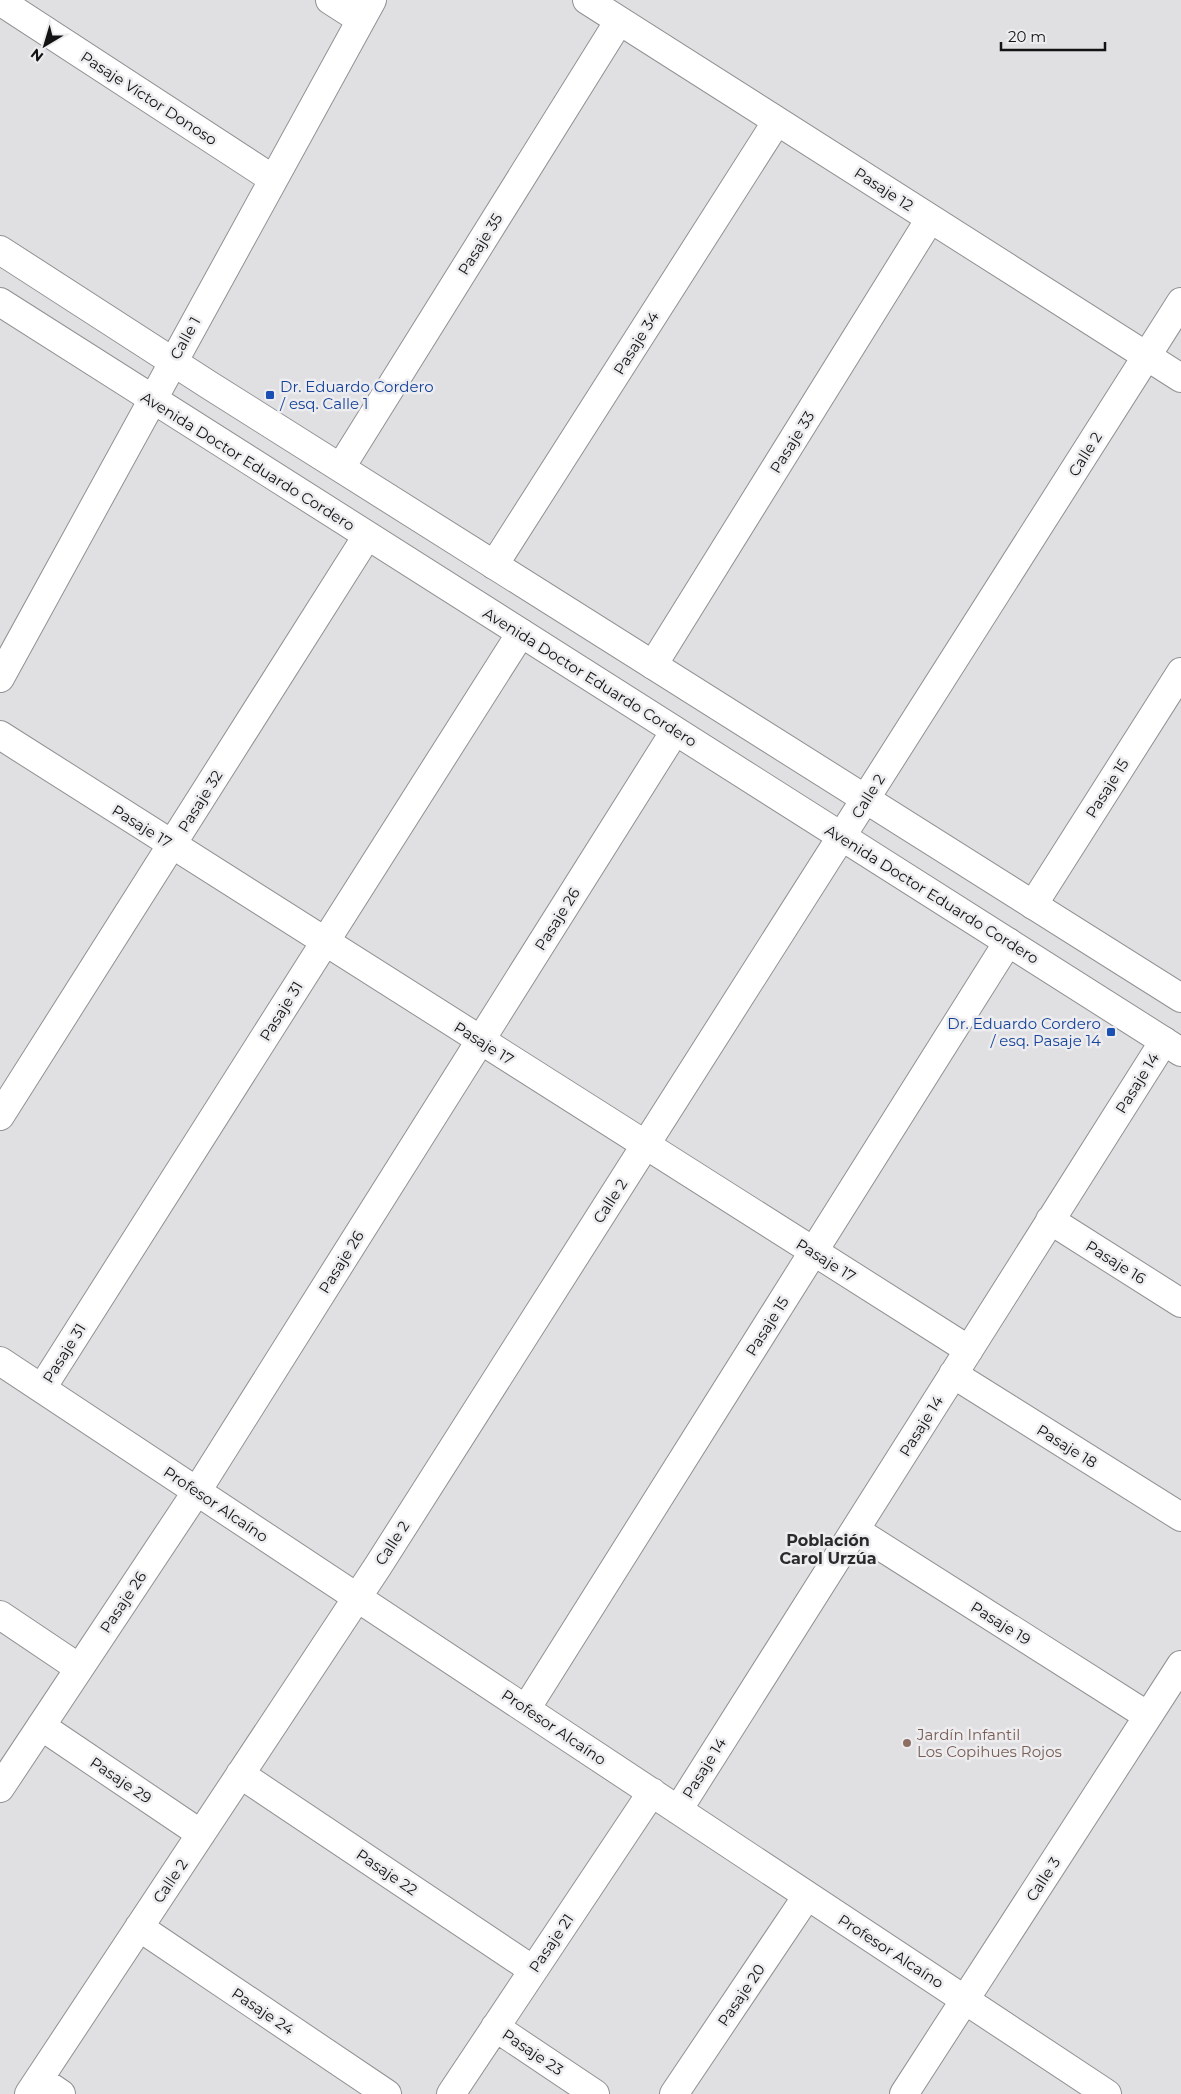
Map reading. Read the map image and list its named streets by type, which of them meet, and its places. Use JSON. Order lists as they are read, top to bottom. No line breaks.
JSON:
{"streets":{"street":["Pasaje Víctor Donoso","Pasaje 12","Pasaje 35","Calle 1","Pasaje 34","Pasaje 33","Calle 2","Avenida Doctor Eduardo Cordero","Pasaje 15","Pasaje 32","Pasaje 17","Pasaje 26","Pasaje 31","Pasaje 14","Pasaje 16","Pasaje 18","Profesor Alcaíno","Pasaje 19","Pasaje 29","Pasaje 22","Calle 3","Pasaje 21","Pasaje 20","Pasaje 24","Pasaje 23"]},"crossings":[["Pasaje Víctor Donoso","Calle 1"],["Pasaje 12","Pasaje 35"],["Pasaje 12","Pasaje 34"],["Pasaje 12","Pasaje 33"],["Pasaje 12","Calle 2"],["Calle 1","Avenida Doctor Eduardo Cordero"],["Calle 2","Avenida Doctor Eduardo Cordero"],["Calle 2","Pasaje 17"],["Calle 2","Profesor Alcaíno"],["Calle 2","Pasaje 29"],["Calle 2","Pasaje 22"],["Calle 2","Pasaje 24"],["Avenida Doctor Eduardo Cordero","Pasaje 15"],["Avenida Doctor Eduardo Cordero","Pasaje 32"],["Avenida Doctor Eduardo Cordero","Pasaje 26"],["Avenida Doctor Eduardo Cordero","Pasaje 31"],["Avenida Doctor Eduardo Cordero","Pasaje 14"],["Pasaje 15","Pasaje 17"],["Pasaje 15","Profesor Alcaíno"],["Pasaje 32","Pasaje 17"],["Pasaje 17","Pasaje 26"],["Pasaje 17","Pasaje 31"],["Pasaje 17","Pasaje 14"],["Pasaje 26","Profesor Alcaíno"],["Pasaje 26","Pasaje 29"],["Pasaje 31","Profesor Alcaíno"],["Pasaje 14","Pasaje 16"],["Pasaje 14","Pasaje 18"],["Pasaje 14","Profesor Alcaíno"],["Pasaje 14","Pasaje 19"],["Profesor Alcaíno","Calle 3"],["Profesor Alcaíno","Pasaje 21"],["Profesor Alcaíno","Pasaje 20"],["Pasaje 19","Calle 3"],["Pasaje 22","Pasaje 21"],["Pasaje 21","Pasaje 23"]],"districts":["Población Carol Urzúa"],"places":{"transit":["Dr. Eduardo Cordero / esq. Calle 1","Dr. Eduardo Cordero / esq. Pasaje 14"],"other":["Jardín Infantil Los Copihues Rojos"]},"scale_bar":"20 m","north":"bottom left"}
